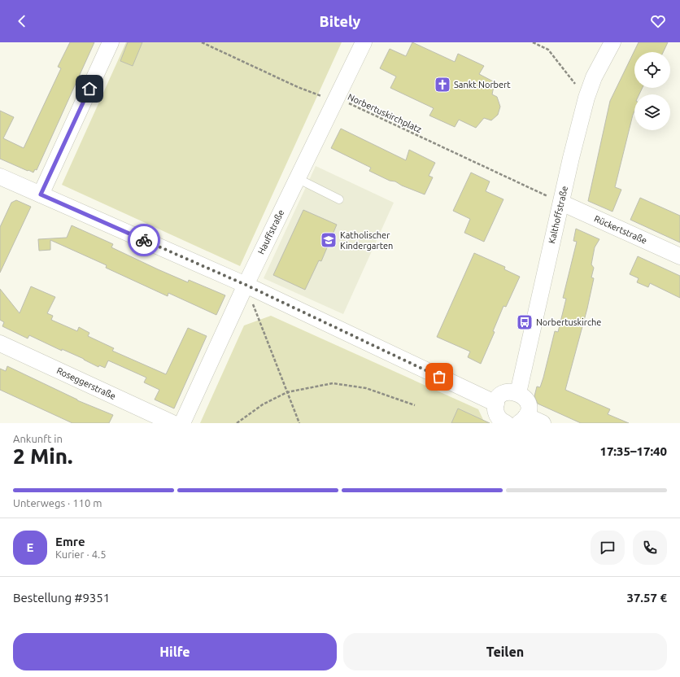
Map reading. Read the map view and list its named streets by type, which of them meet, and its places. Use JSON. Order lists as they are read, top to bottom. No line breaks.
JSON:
{"streets":{"street":["Kalthoffstraße","Rückertstraße","Hauffstraße","Roseggerstraße"],"path":["Norbertuskirchplatz"]},"crossings":[["Norbertuskirchplatz","Kalthoffstraße"],["Norbertuskirchplatz","Rückertstraße"],["Norbertuskirchplatz","Hauffstraße"],["Kalthoffstraße","Rückertstraße"]],"places":{"church":["Sankt Norbert"],"school or university":["Katholischer Kindergarten"],"bus stop":["Norbertuskirche"]},"page":{"header":"Bitely","heading":["2 Min.","Ankunft in","17:35–17:40"],"panel":["Emre","Kurier · 4.5","Bestellung #9351","37.57 €"],"bar":"Unterwegs · 110 m","round":"E","buttons":["Hilfe","Teilen"]}}
